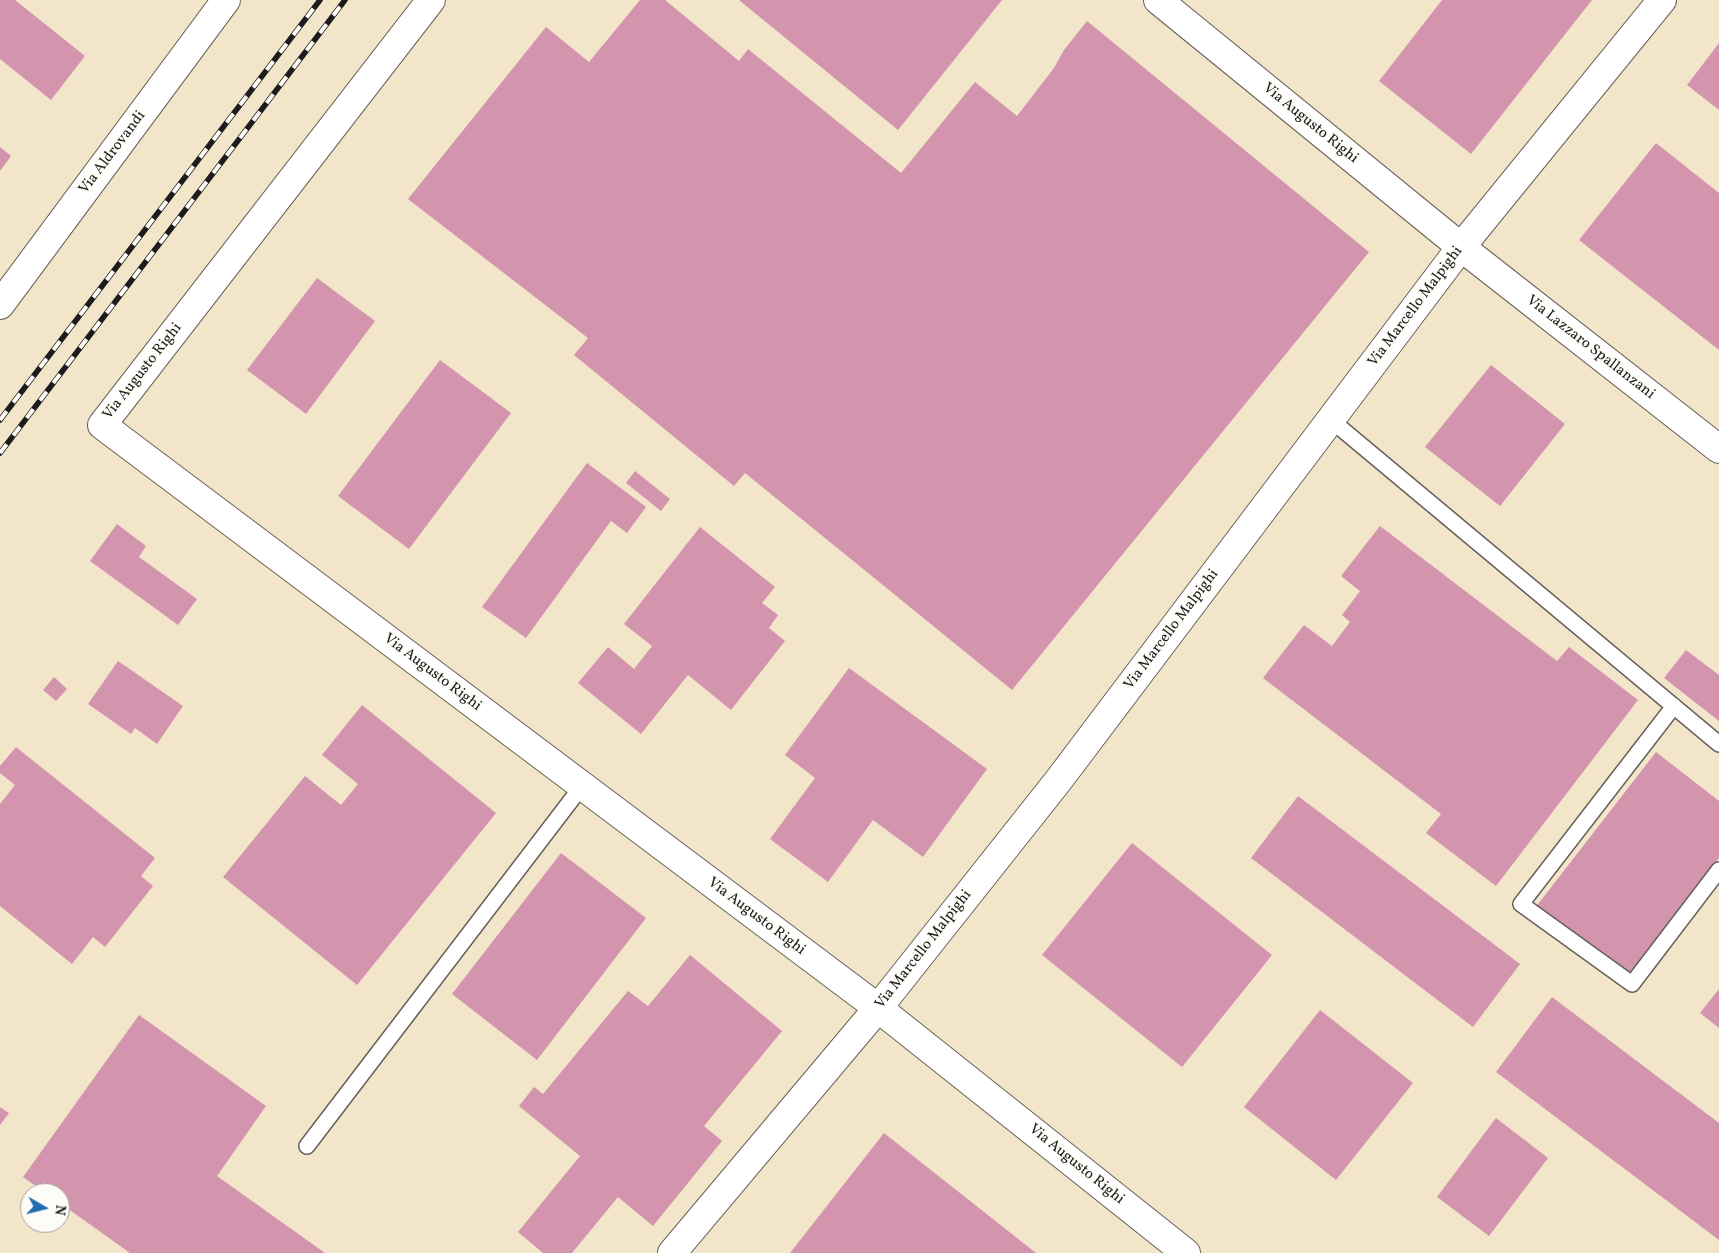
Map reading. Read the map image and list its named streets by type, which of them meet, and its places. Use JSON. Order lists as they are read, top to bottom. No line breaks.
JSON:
{"streets":{"street":["Via Augusto Righi","Via Aldrovandi","Via Marcello Malpighi","Via Lazzaro Spallanzani"]},"crossings":[["Via Augusto Righi","Via Marcello Malpighi"],["Via Augusto Righi","Via Lazzaro Spallanzani"],["Via Marcello Malpighi","Via Lazzaro Spallanzani"]],"north":"right"}
